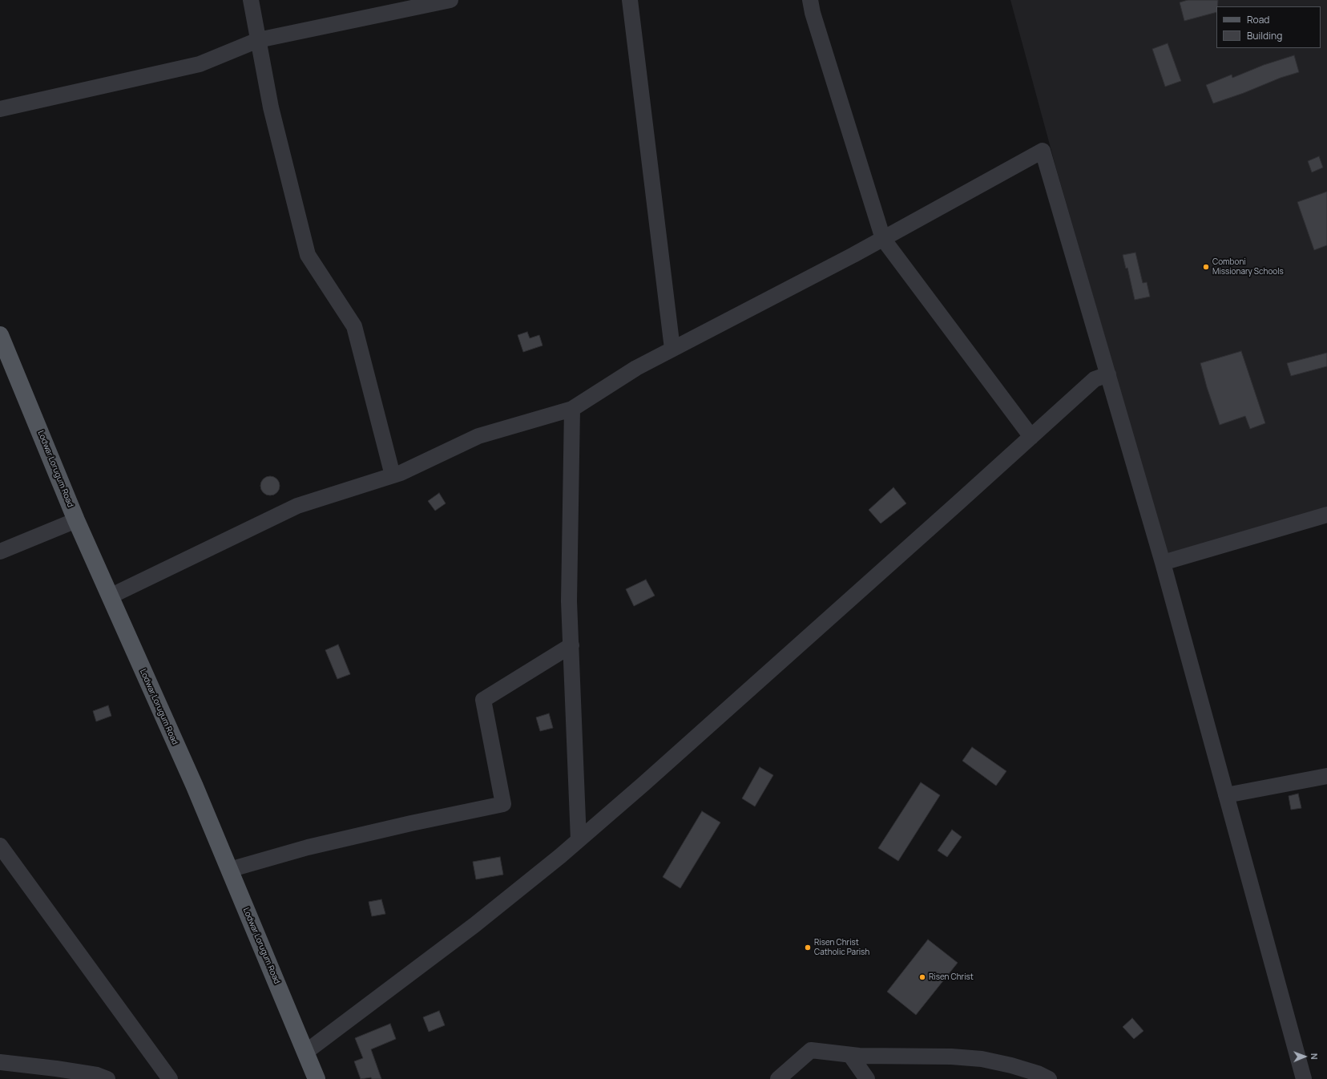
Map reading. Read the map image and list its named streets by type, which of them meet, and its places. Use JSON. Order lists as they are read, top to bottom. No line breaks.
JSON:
{"streets":{"main road":["Lodwar Lorugum Road"]},"places":["Comboni Missionary Schools","Risen Christ Catholic Parish","Risen Christ"],"legend":["Road","Building"],"north":"right"}
